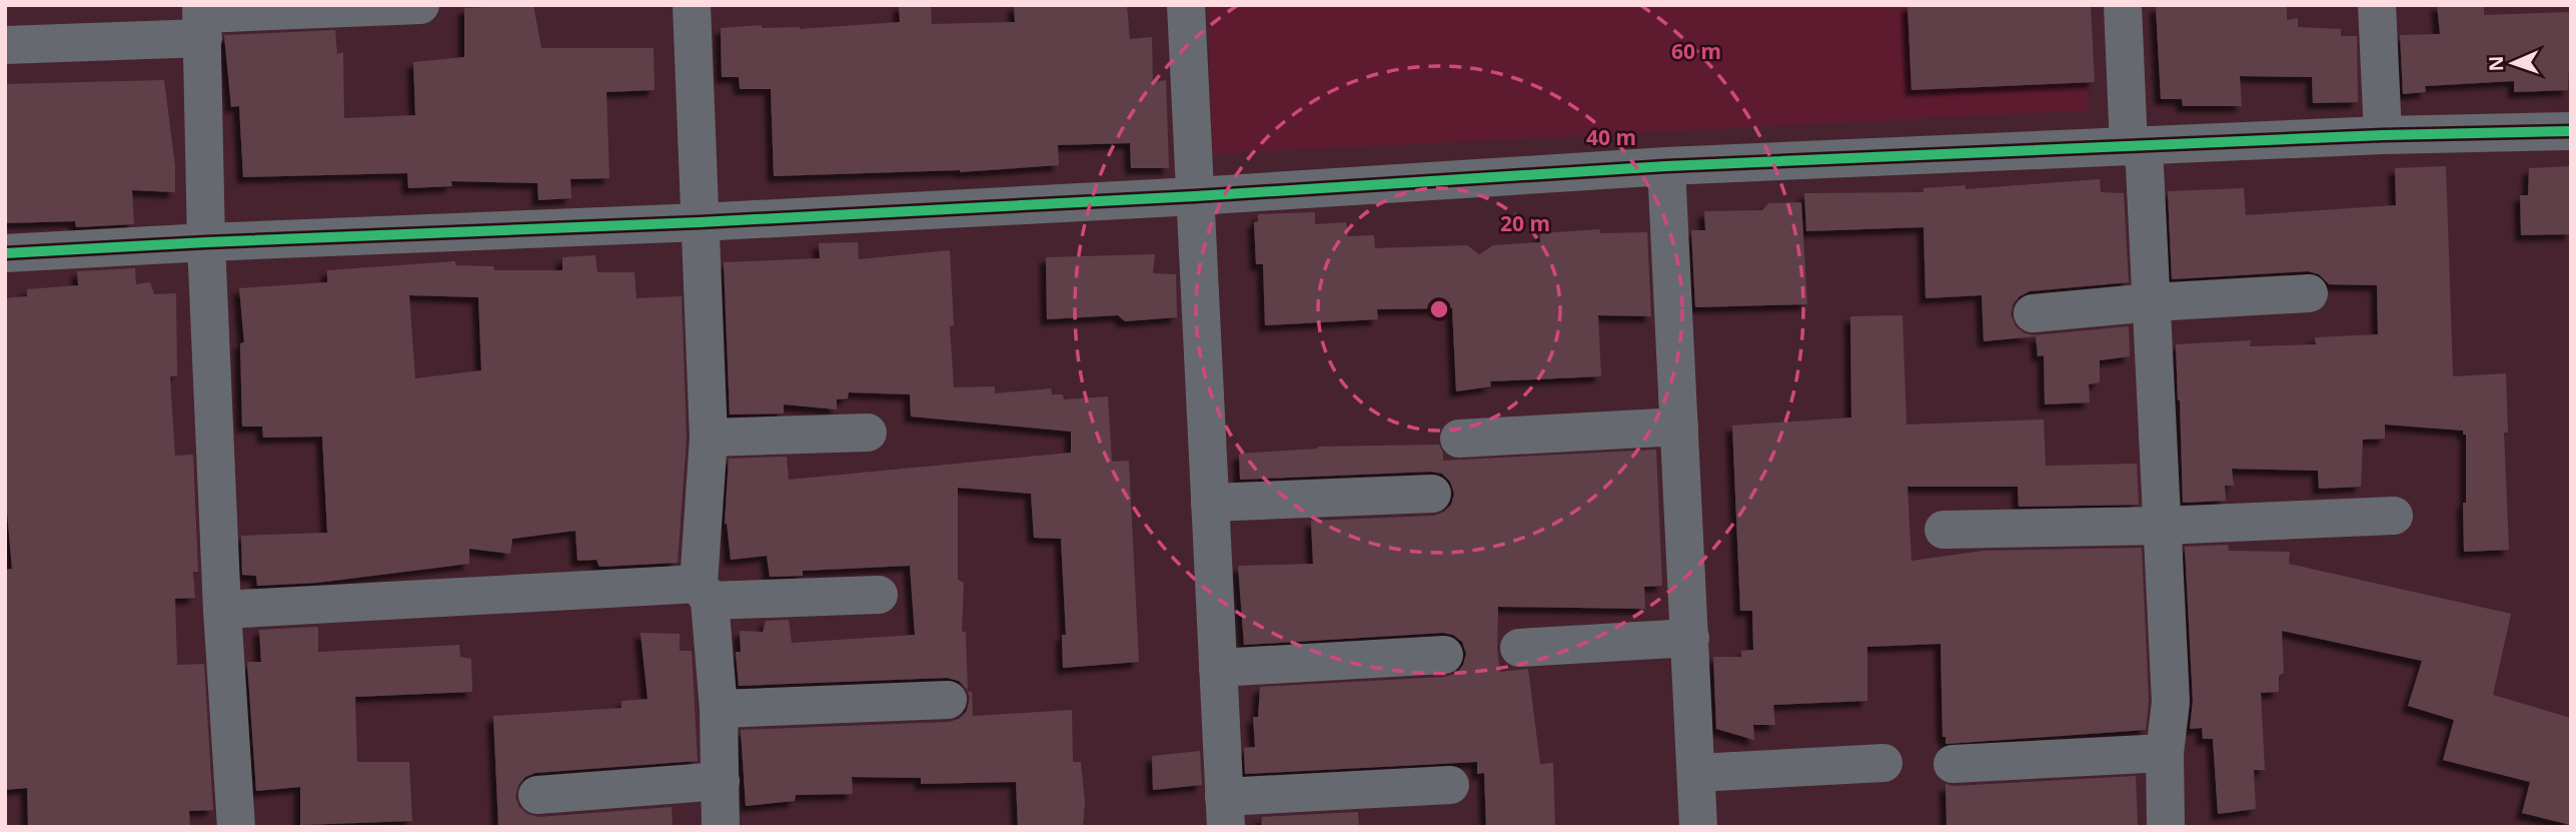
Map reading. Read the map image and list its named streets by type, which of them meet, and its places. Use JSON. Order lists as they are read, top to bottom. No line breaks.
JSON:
{"north":"left","rings":["60 m","40 m","20 m"]}
